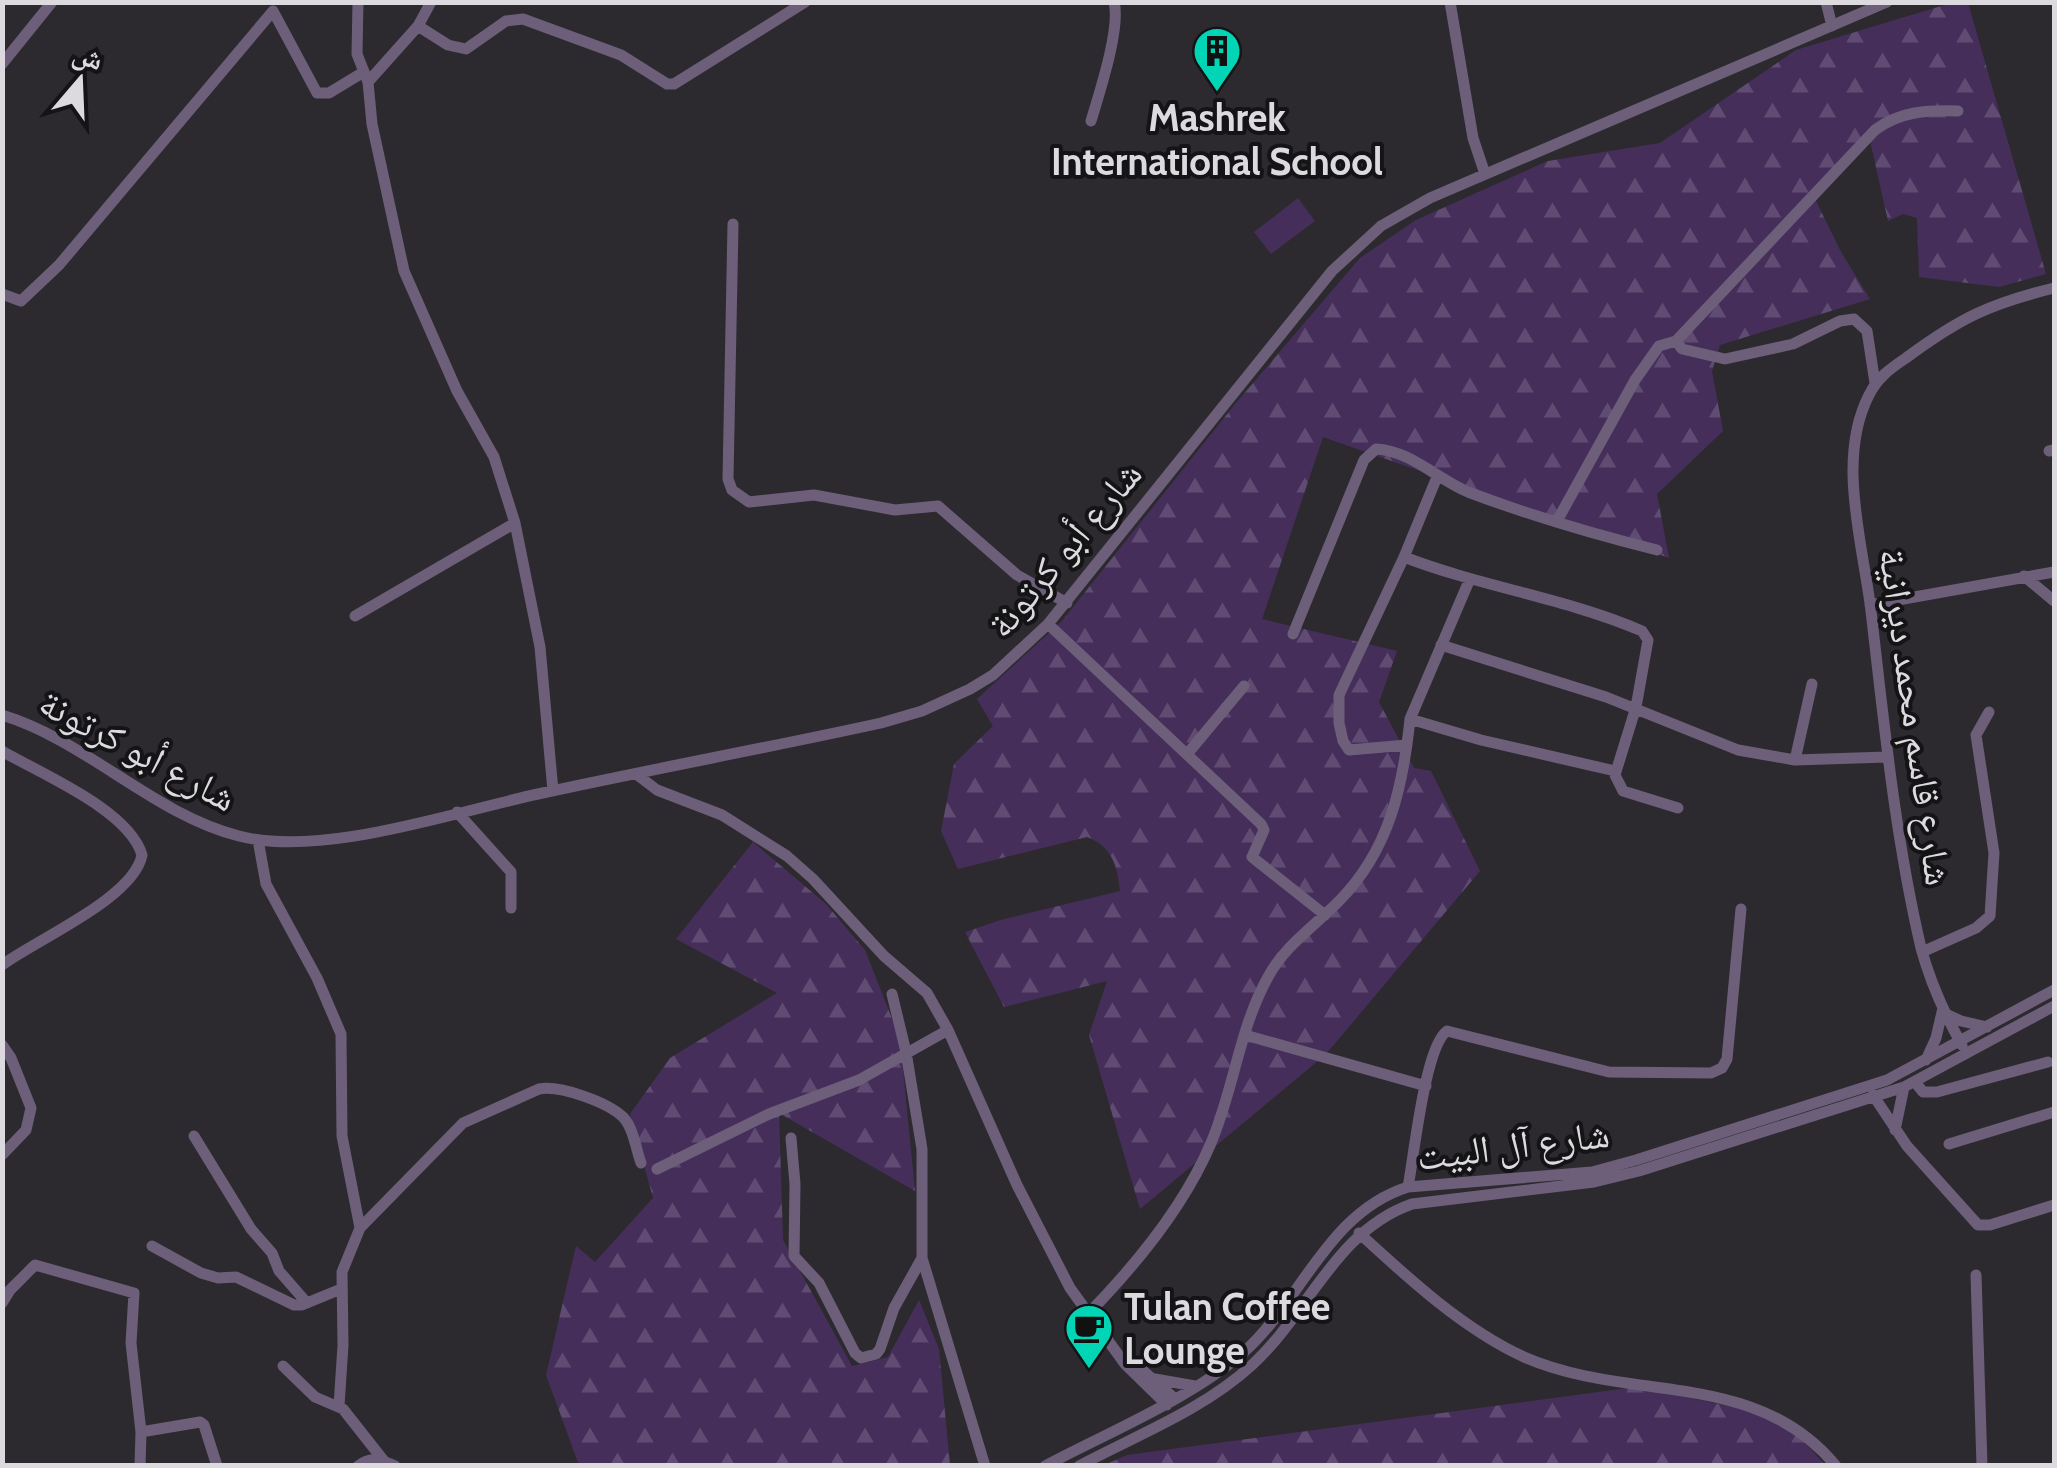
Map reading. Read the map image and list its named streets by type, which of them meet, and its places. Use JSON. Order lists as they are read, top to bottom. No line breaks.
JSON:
{"streets":{"street":["شارع أبو كرتونة","شارع قاسم محمد ديرانية","شارع آل البيت"]},"crossings":[["شارع قاسم محمد ديرانية","شارع آل البيت"]],"places":{"building":["Mashrek International School"],"cafe":["Tulan Coffee Lounge"]},"north":"top"}
